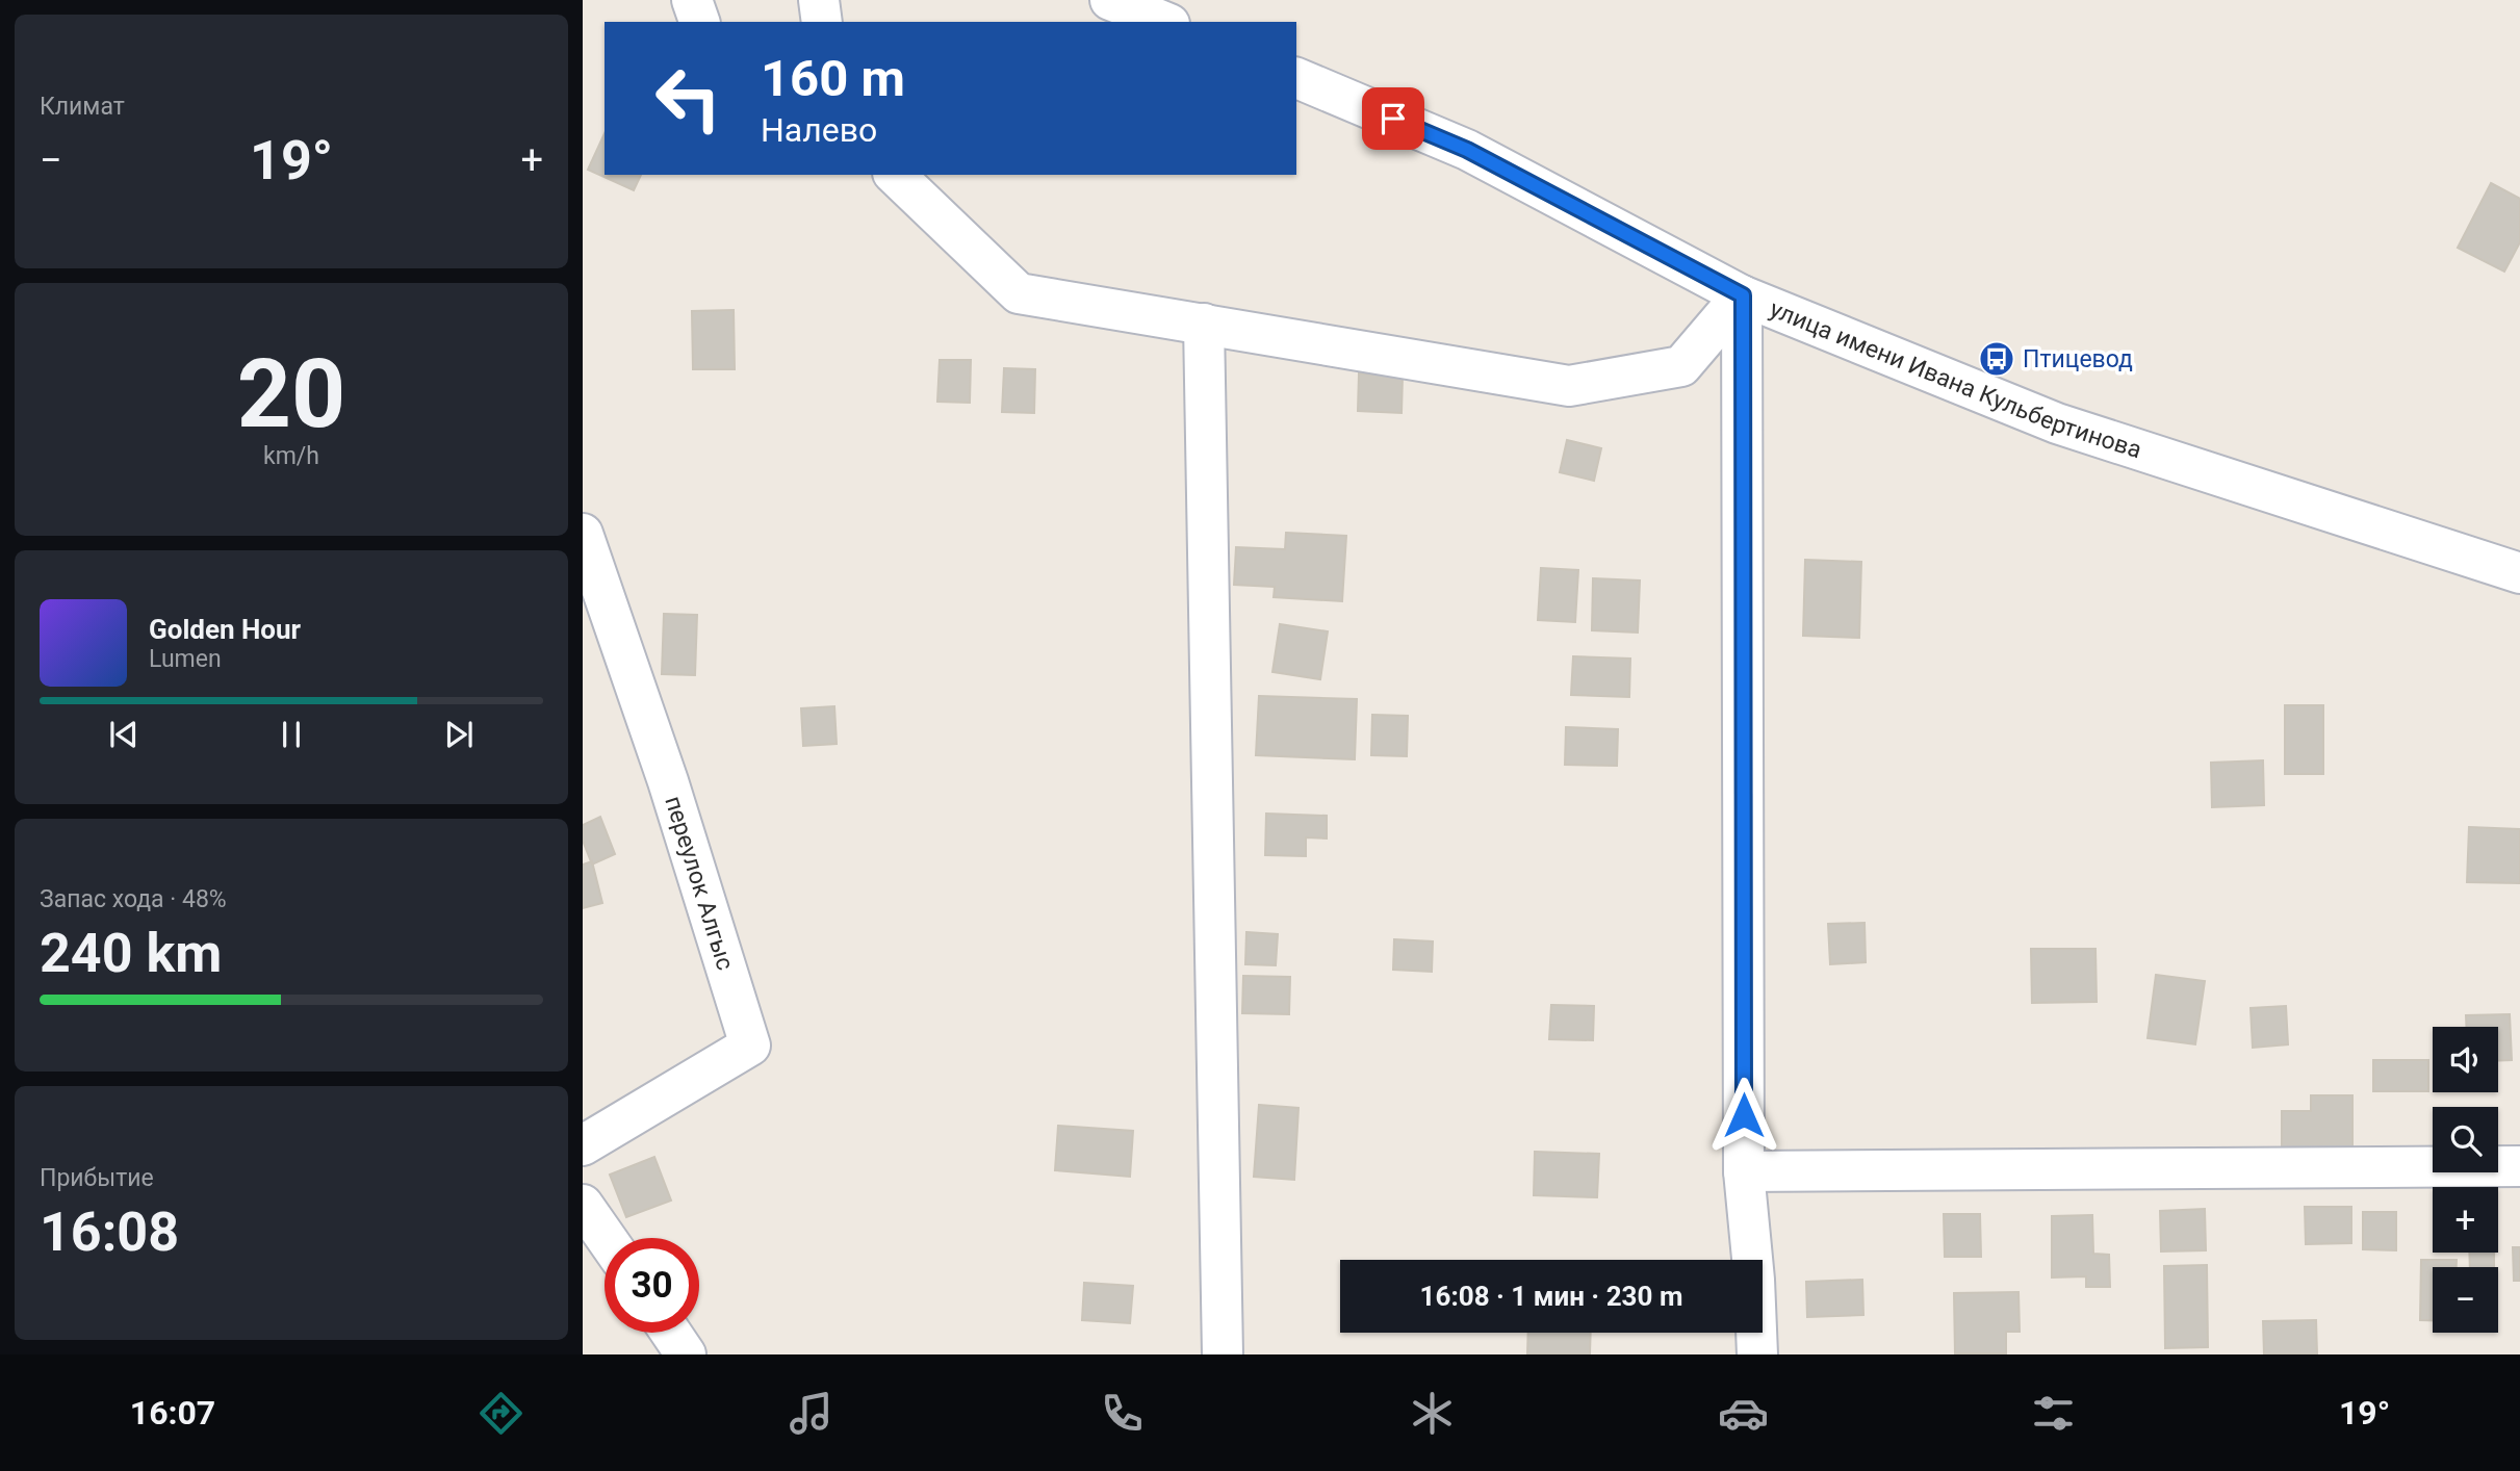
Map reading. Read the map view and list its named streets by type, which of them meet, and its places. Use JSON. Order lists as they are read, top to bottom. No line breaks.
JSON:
{"streets":{"street":["улица имени Ивана Кульбертинова","переулок Алгыс"]},"places":{"bus stop":["Птицевод"]},"page":{"tile":["Климат",["20","km/h"],["Запас хода · 48%","240 km"],["Прибытие","16:08"]],"turn":["160 m","Налево"],"heat":["−","19°","+"],"song":["Golden Hour","Lumen"],"map_buttons":["+","−"],"limit":"30","trip":"16:08 · 1 мин · 230 m","tabs":["16:07","19°"]}}
